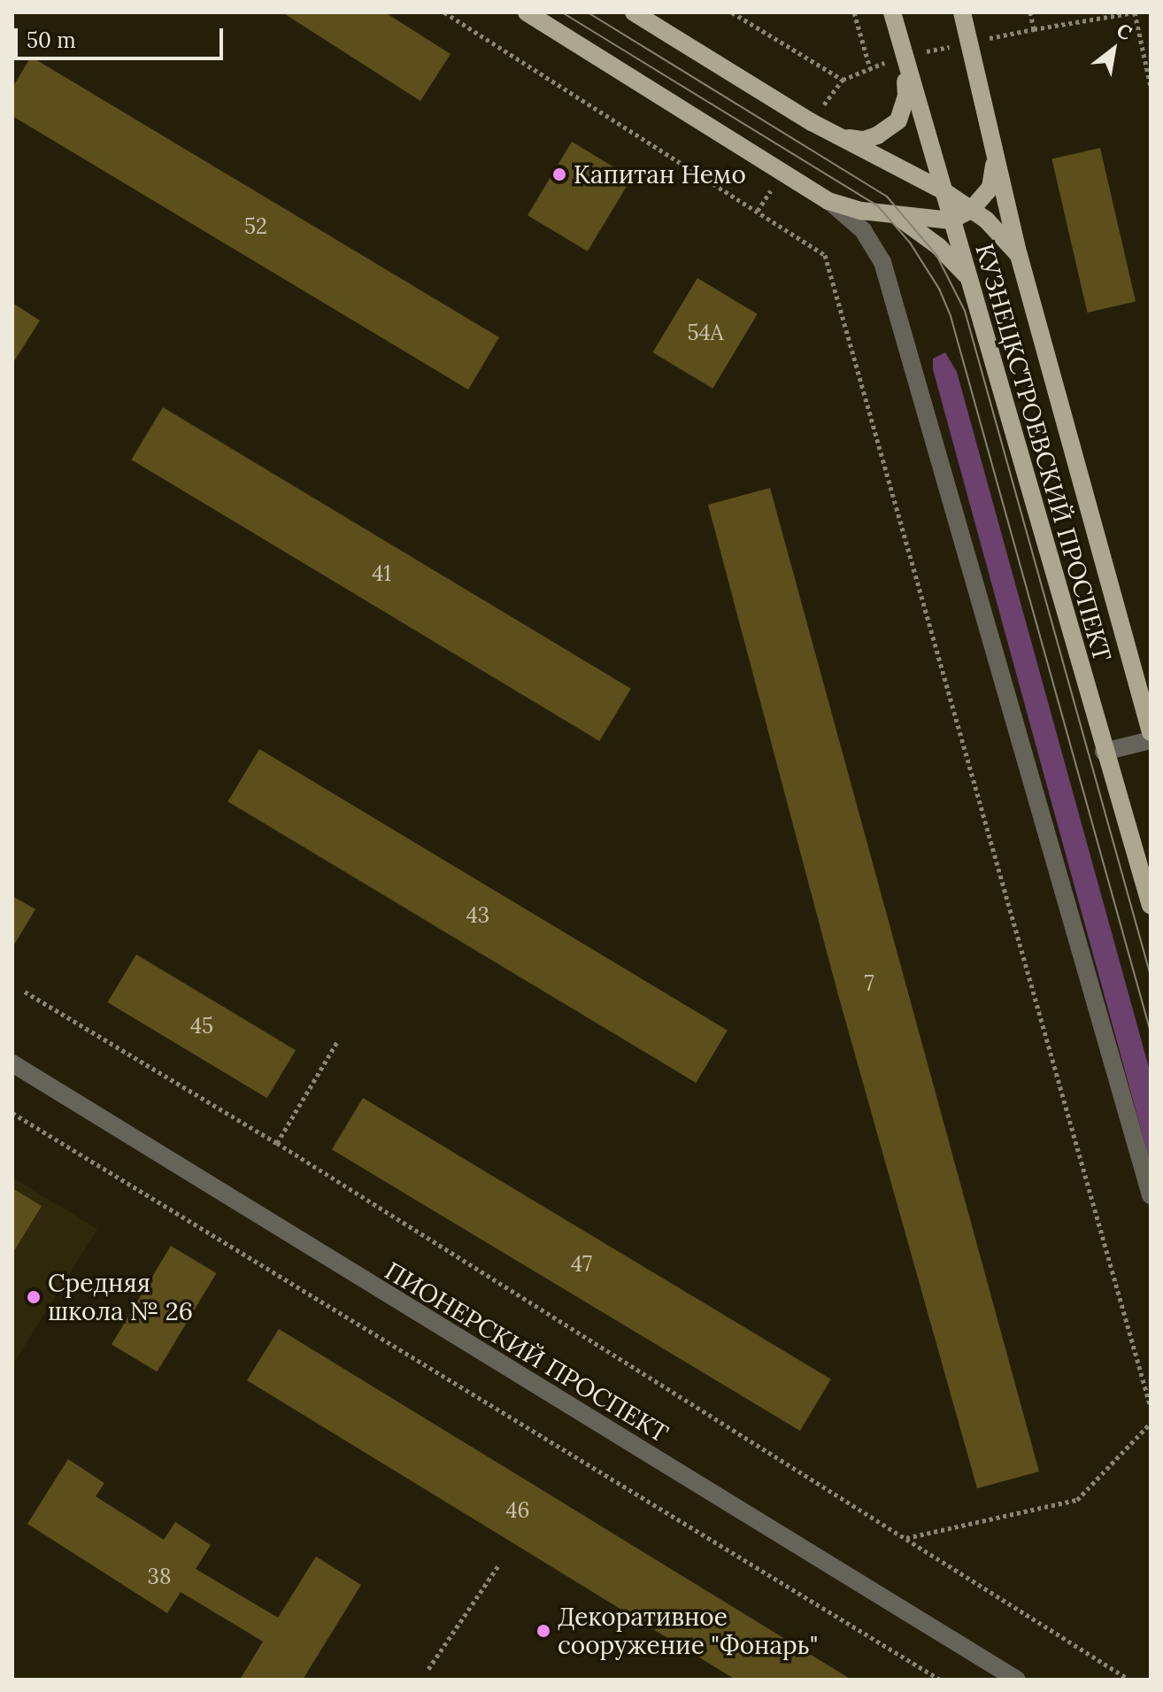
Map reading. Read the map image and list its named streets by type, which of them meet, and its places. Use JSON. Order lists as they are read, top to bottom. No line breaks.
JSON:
{"streets":{"main road":["КУЗНЕЦКСТРОЕВСКИЙ ПРОСПЕКТ"],"street":["ПИОНЕРСКИЙ ПРОСПЕКТ"]},"places":["Капитан Немо","Средняя школа № 26","Декоративное сооружение \"Фонарь\""],"house_numbers":["52","54А","41","43","7","45","47","46","38"],"scale_bar":"50 m","north":"top right"}
